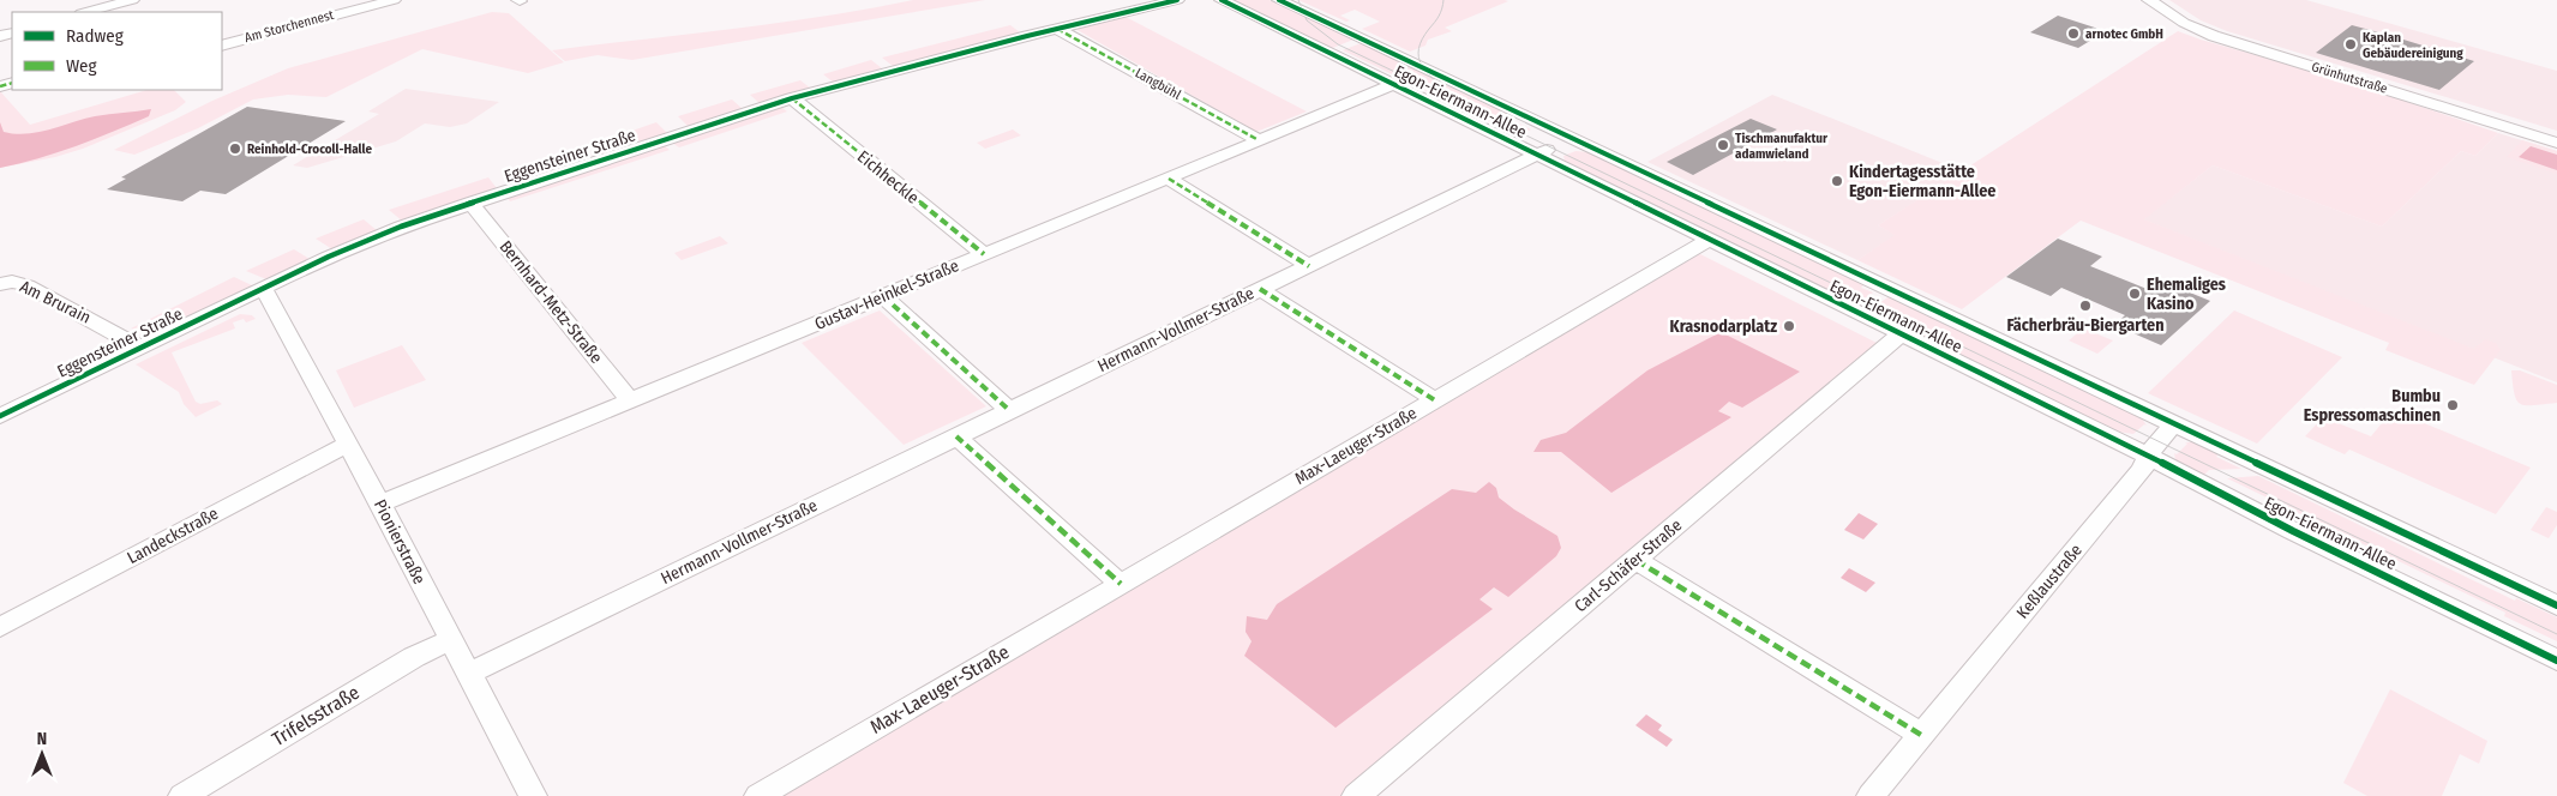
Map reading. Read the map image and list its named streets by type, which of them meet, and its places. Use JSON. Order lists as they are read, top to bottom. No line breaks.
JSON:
{"streets":{"street":["Am Storchennest","Grünhutstraße","Langbühl","Egon-Eiermann-Allee","Eggensteiner Straße","Eichheckle","Gustav-Heinkel-Straße","Am Brurain","Bernhard-Metz-Straße","Hermann-Vollmer-Straße","Max-Laeuger-Straße","Landeckstraße","Pionierstraße","Carl-Schäfer-Straße","Keßlaustraße","Trifelsstraße"]},"crossings":[["Langbühl","Eggensteiner Straße"],["Langbühl","Gustav-Heinkel-Straße"],["Egon-Eiermann-Allee","Gustav-Heinkel-Straße"],["Egon-Eiermann-Allee","Hermann-Vollmer-Straße"],["Egon-Eiermann-Allee","Max-Laeuger-Straße"],["Egon-Eiermann-Allee","Carl-Schäfer-Straße"],["Egon-Eiermann-Allee","Keßlaustraße"],["Eggensteiner Straße","Eichheckle"],["Eggensteiner Straße","Am Brurain"],["Eggensteiner Straße","Bernhard-Metz-Straße"],["Eggensteiner Straße","Pionierstraße"],["Eichheckle","Gustav-Heinkel-Straße"],["Gustav-Heinkel-Straße","Bernhard-Metz-Straße"],["Gustav-Heinkel-Straße","Pionierstraße"],["Hermann-Vollmer-Straße","Max-Laeuger-Straße"],["Hermann-Vollmer-Straße","Pionierstraße"],["Landeckstraße","Pionierstraße"],["Pionierstraße","Trifelsstraße"]],"places":["arnotec GmbH","Kaplan Gebäudereinigung","Tischmanufaktur adamwieland","Reinhold-Crocoll-Halle","Kindertagesstätte Egon-Eiermann-Allee","Ehemaliges Kasino","Fächerbräu-Biergarten","Krasnodarplatz","Bumbu Espressomaschinen"],"legend":["Radweg","Weg"],"north":"top"}
